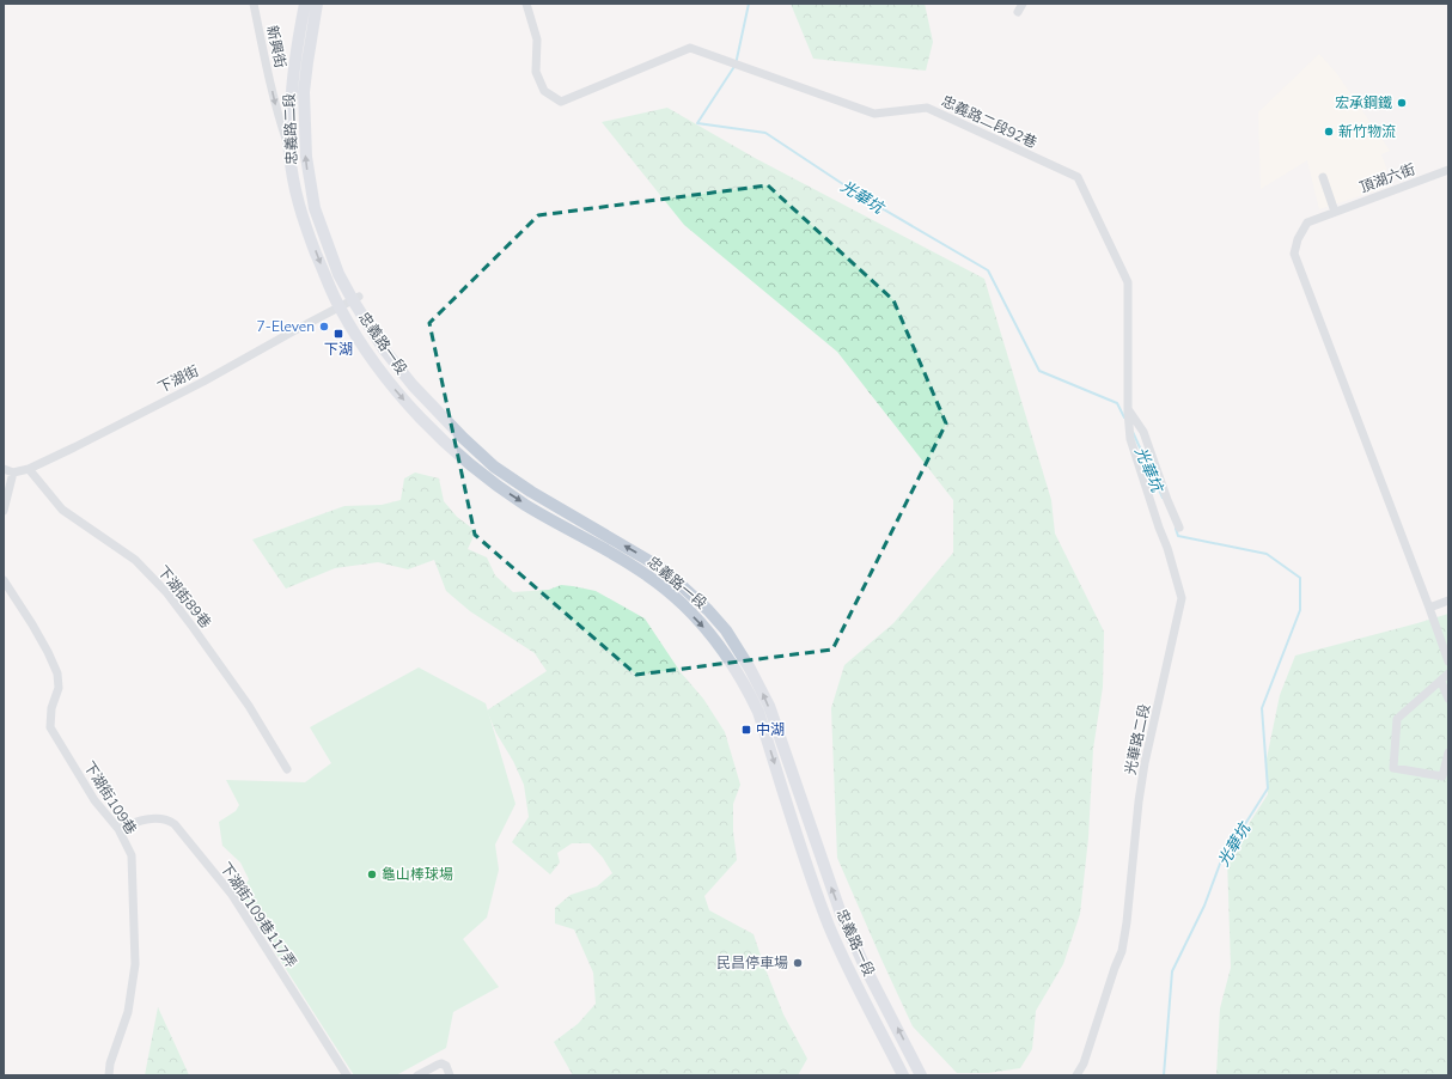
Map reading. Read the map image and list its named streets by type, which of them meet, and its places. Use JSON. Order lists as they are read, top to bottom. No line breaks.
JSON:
{"streets":{"main road":["忠義路二段","忠義路一段"],"street":["新興街","忠義路二段92巷","頂湖六街","下湖街","下湖街89巷","光華路二段","下湖街109巷","下湖街109巷117弄"]},"crossings":[["新興街","忠義路二段"],["忠義路二段92巷","光華路二段"],["忠義路二段","忠義路一段"],["忠義路二段","下湖街"],["忠義路一段","下湖街"],["下湖街","下湖街89巷"],["下湖街109巷","下湖街109巷117弄"]],"one_way":["新興街"],"water":["光華坑"],"places":{"other":["宏承鋼鐵","新竹物流","7-Eleven","龜山棒球場","民昌停車場"],"transit":["下湖","中湖"]}}
